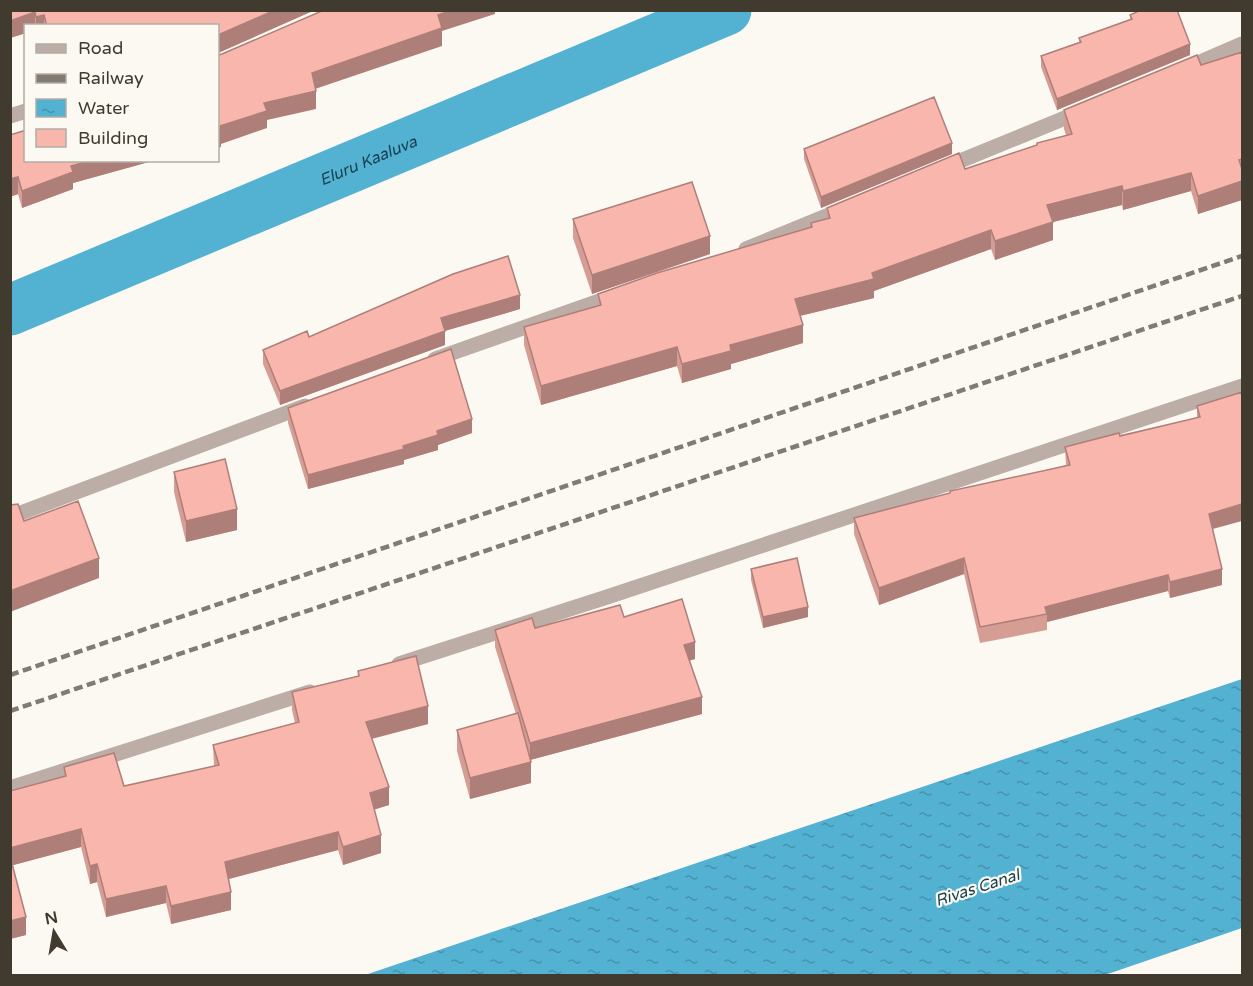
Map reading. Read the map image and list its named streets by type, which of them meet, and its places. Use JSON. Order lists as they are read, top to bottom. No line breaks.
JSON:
{"water":["Eluru Kaaluva","Rivas Canal"],"legend":["Road","Railway","Water","Building"],"north":"top"}
